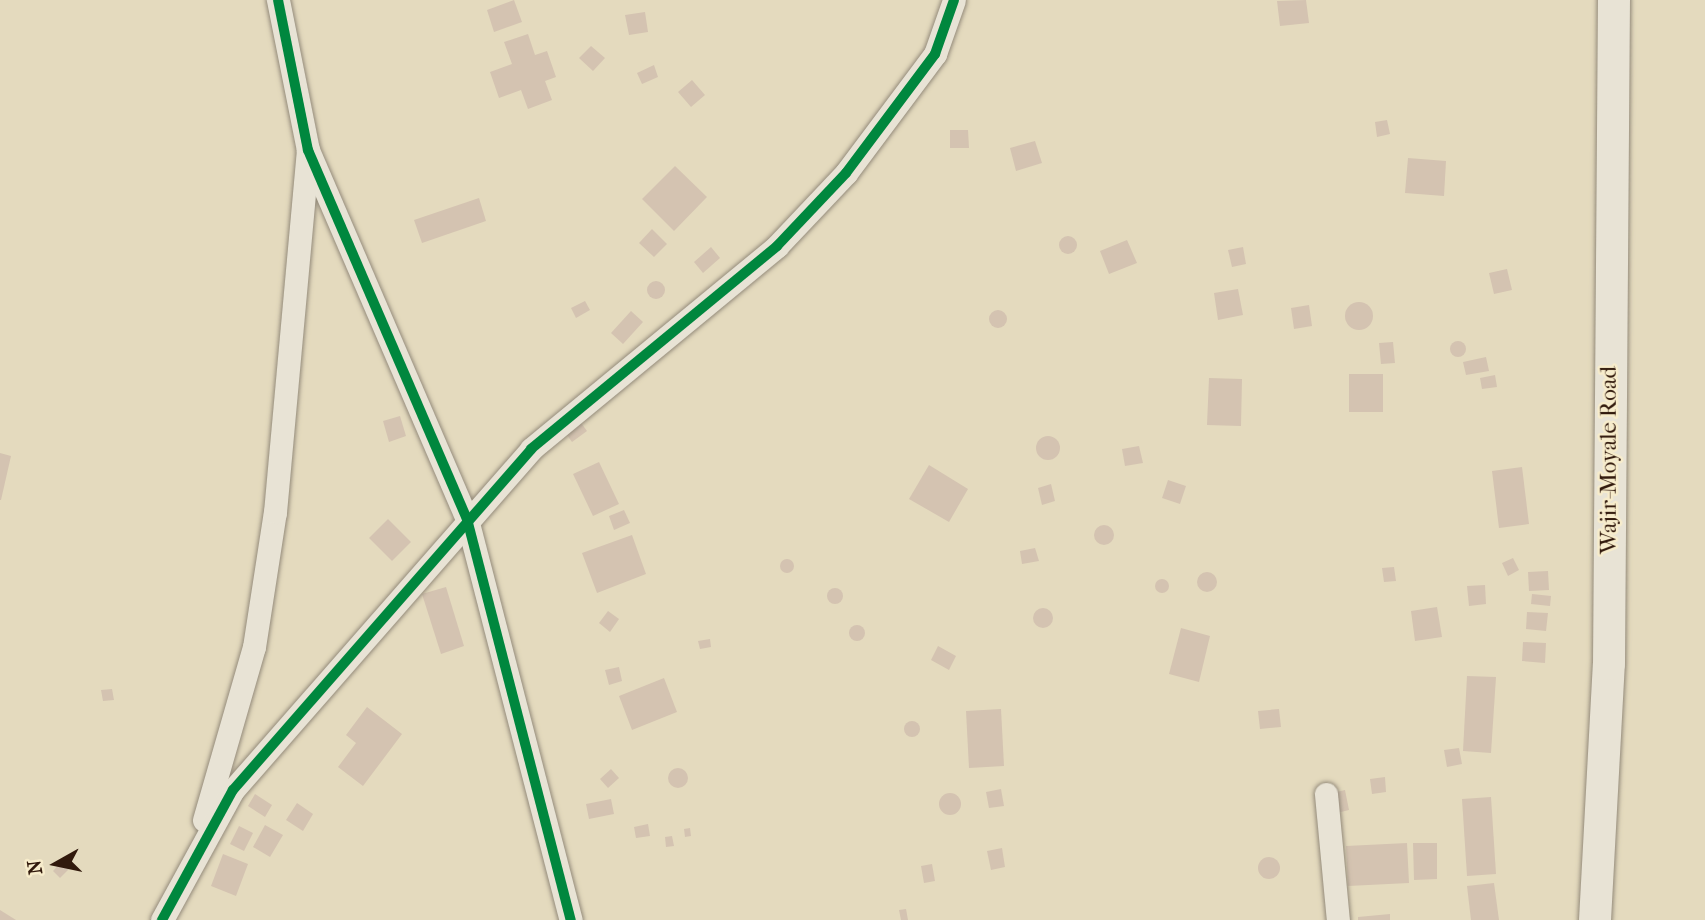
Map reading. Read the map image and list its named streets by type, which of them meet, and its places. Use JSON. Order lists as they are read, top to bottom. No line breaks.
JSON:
{"streets":{"main road":["Wajir-Moyale Road"]},"north":"left"}
